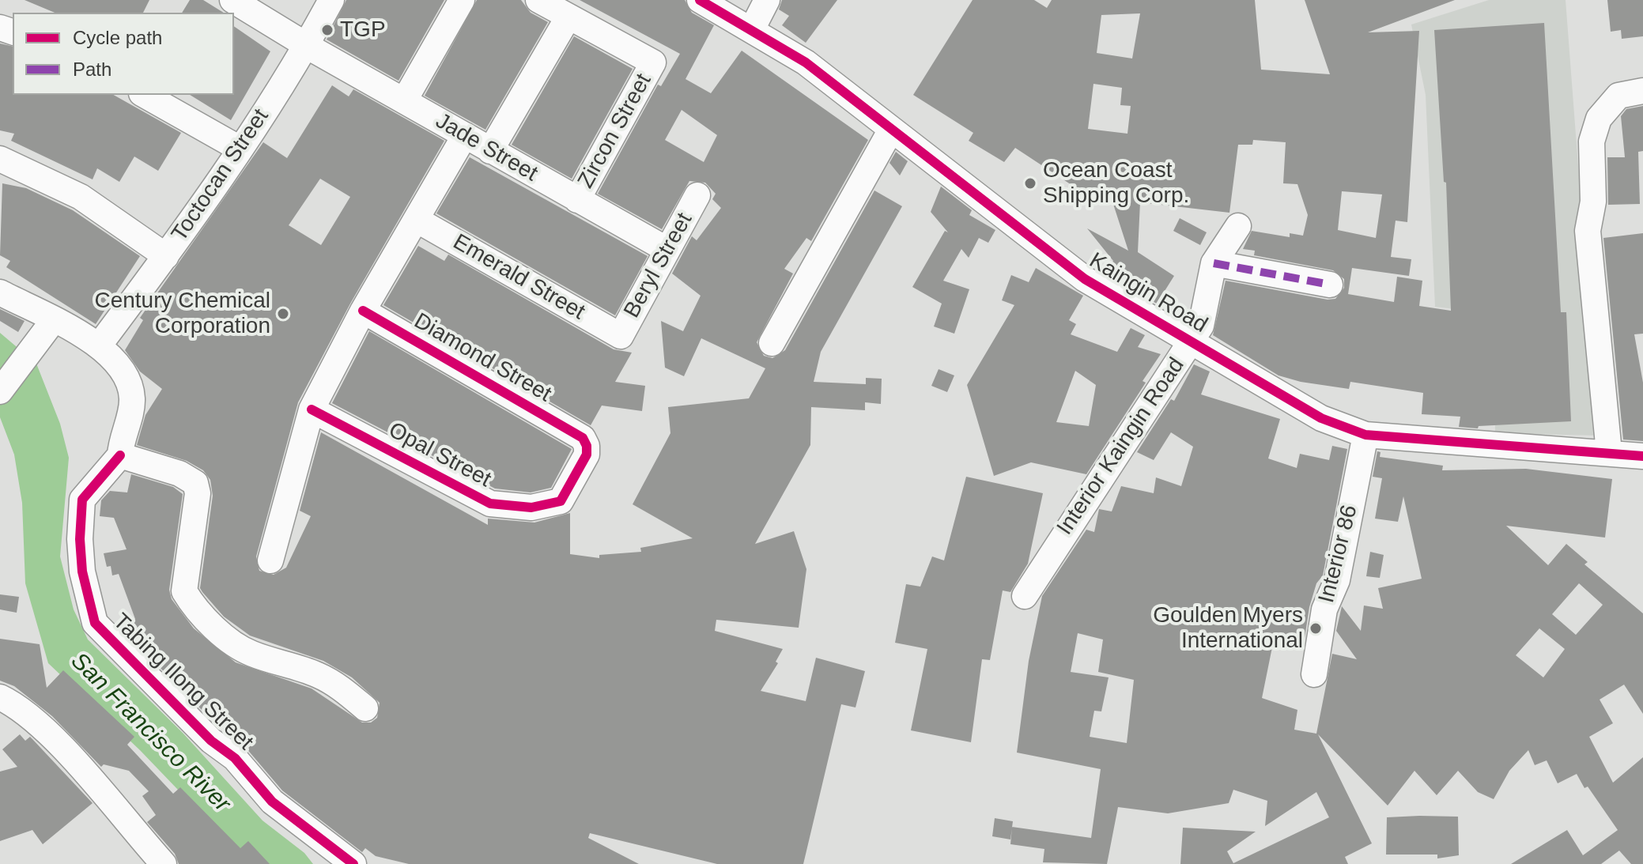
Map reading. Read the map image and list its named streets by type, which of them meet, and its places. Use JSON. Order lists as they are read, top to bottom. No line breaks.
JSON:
{"streets":{"street":["Zircon Street","Jade Street","Toctocan Street","Beryl Street","Emerald Street","Kaingin Road","Diamond Street","Interior Kaingin Road","Opal Street","Interior 86","Tabing Ilong Street"]},"crossings":[["Zircon Street","Jade Street"],["Jade Street","Toctocan Street"],["Jade Street","Beryl Street"],["Beryl Street","Emerald Street"],["Kaingin Road","Interior Kaingin Road"],["Kaingin Road","Interior 86"],["Diamond Street","Opal Street"]],"water":["San Francisco River"],"places":["TGP","Ocean Coast Shipping Corp.","Century Chemical Corporation","Goulden Myers International"],"legend":["Cycle path","Path"]}
